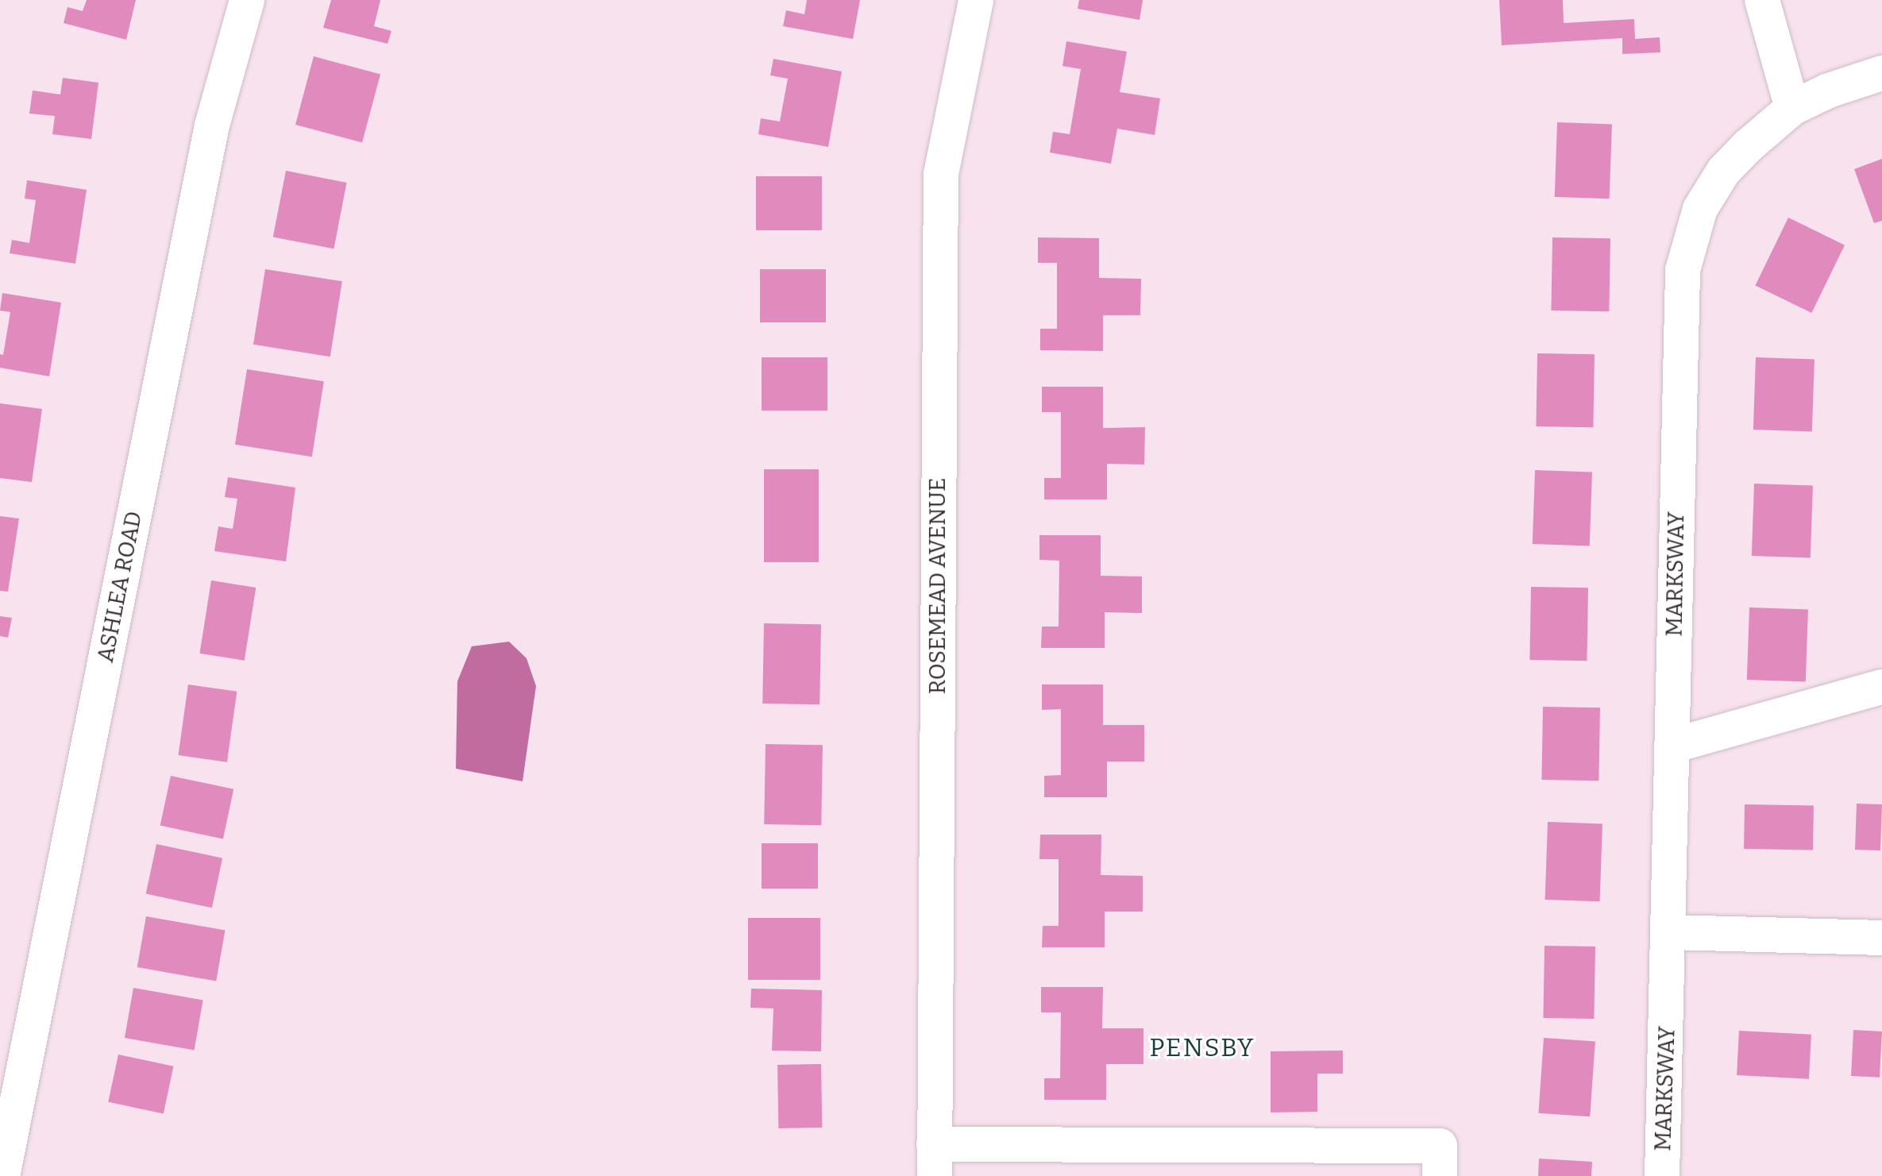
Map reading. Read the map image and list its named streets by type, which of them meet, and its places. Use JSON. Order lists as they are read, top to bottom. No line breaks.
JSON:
{"streets":{"street":["MARKSWAY","ROSEMEAD AVENUE","ASHLEA ROAD"]},"districts":["PENSBY"]}
